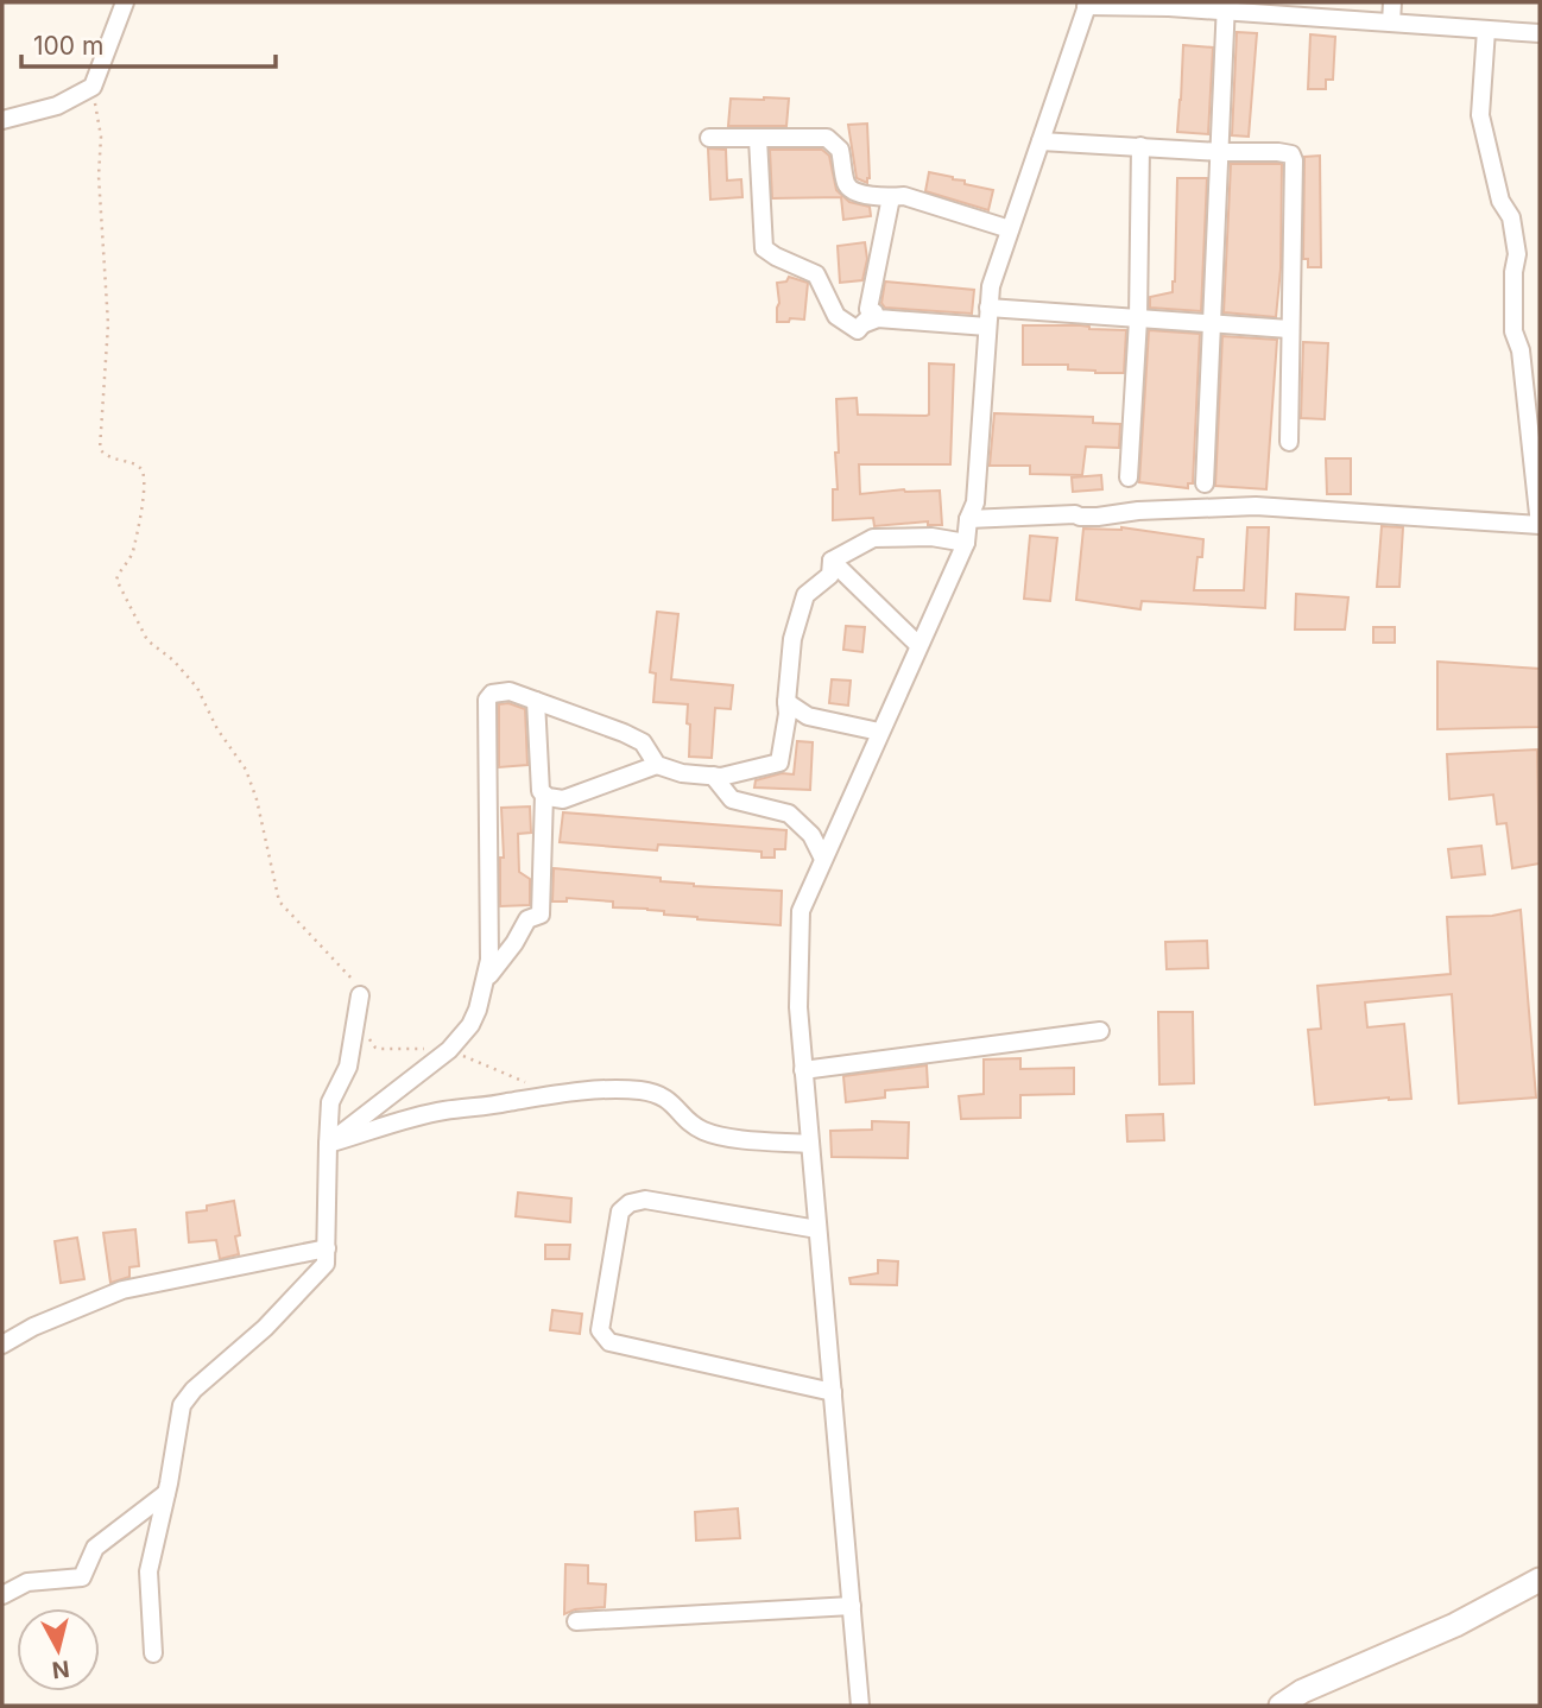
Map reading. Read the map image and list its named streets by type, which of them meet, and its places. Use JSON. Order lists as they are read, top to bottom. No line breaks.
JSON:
{"scale_bar":"100 m","north":"bottom"}
